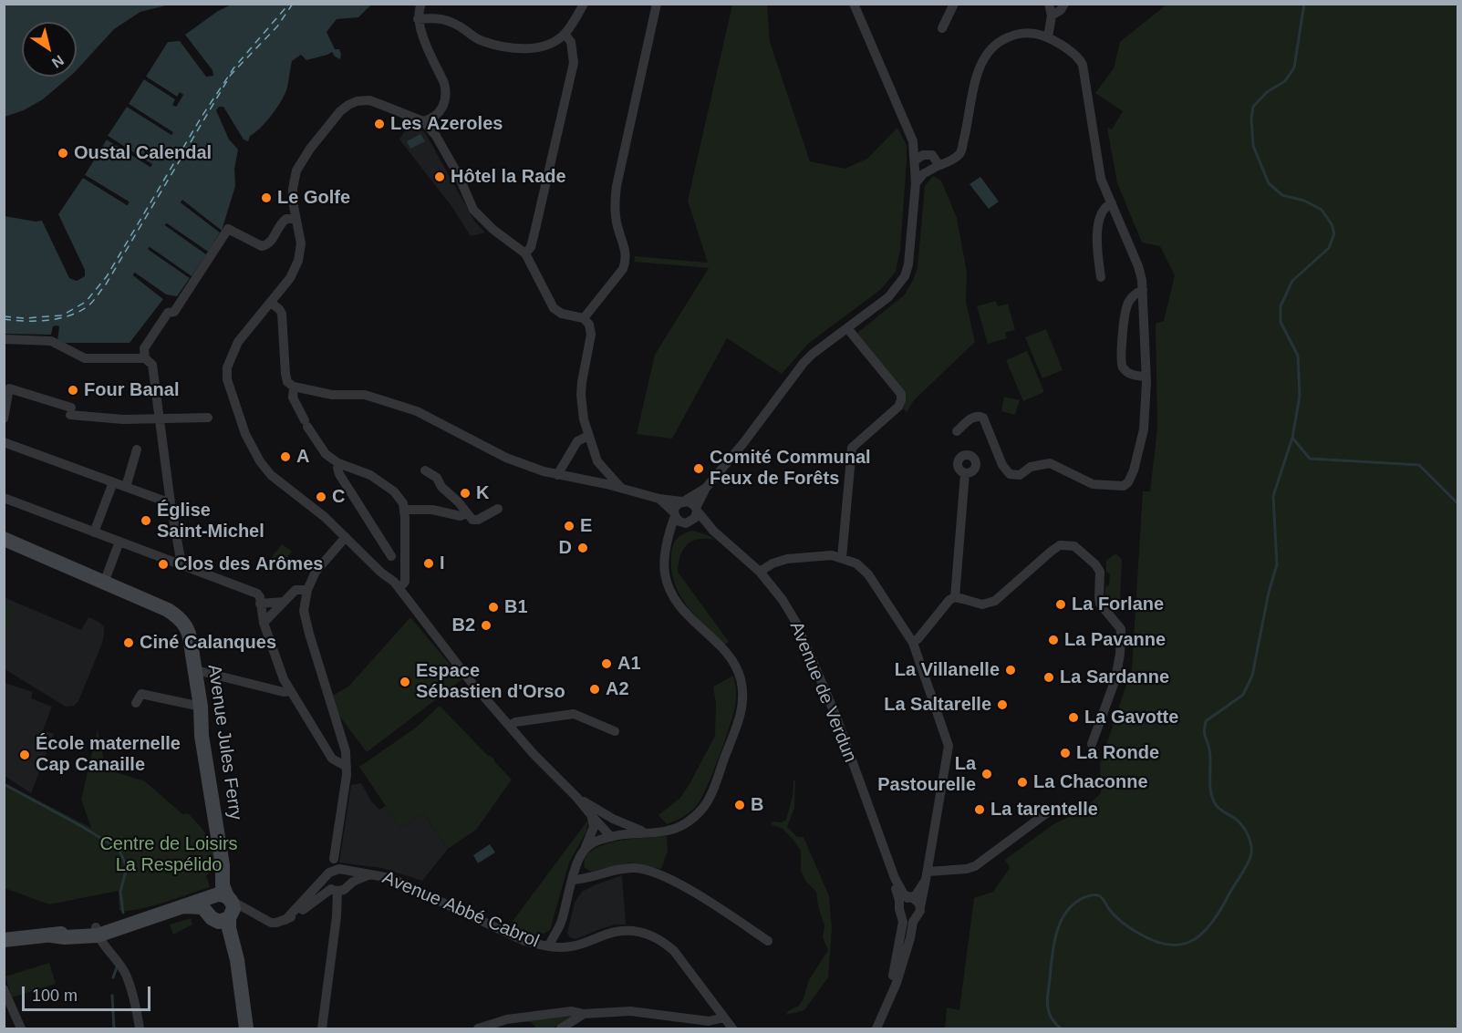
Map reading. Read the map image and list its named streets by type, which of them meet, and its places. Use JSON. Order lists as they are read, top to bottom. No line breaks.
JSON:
{"streets":{"street":["Avenue de Verdun","Avenue Jules Ferry","Avenue Abbé Cabrol"]},"parks":["Centre de Loisirs La Respélido"],"places":["Les Azeroles","Oustal Calendal","Hôtel la Rade","Le Golfe","Four Banal","A","Comité Communal Feux de Forêts","K","C","Église Saint-Michel","E","D","I","Clos des Arômes","La Forlane","B1","B2","La Pavanne","Ciné Calanques","A1","La Villanelle","La Sardanne","Espace Sébastien d'Orso","A2","La Saltarelle","La Gavotte","La Ronde","École maternelle Cap Canaille","La Pastourelle","La Chaconne","B","La tarentelle"],"scale_bar":"100 m","north":"bottom right"}
